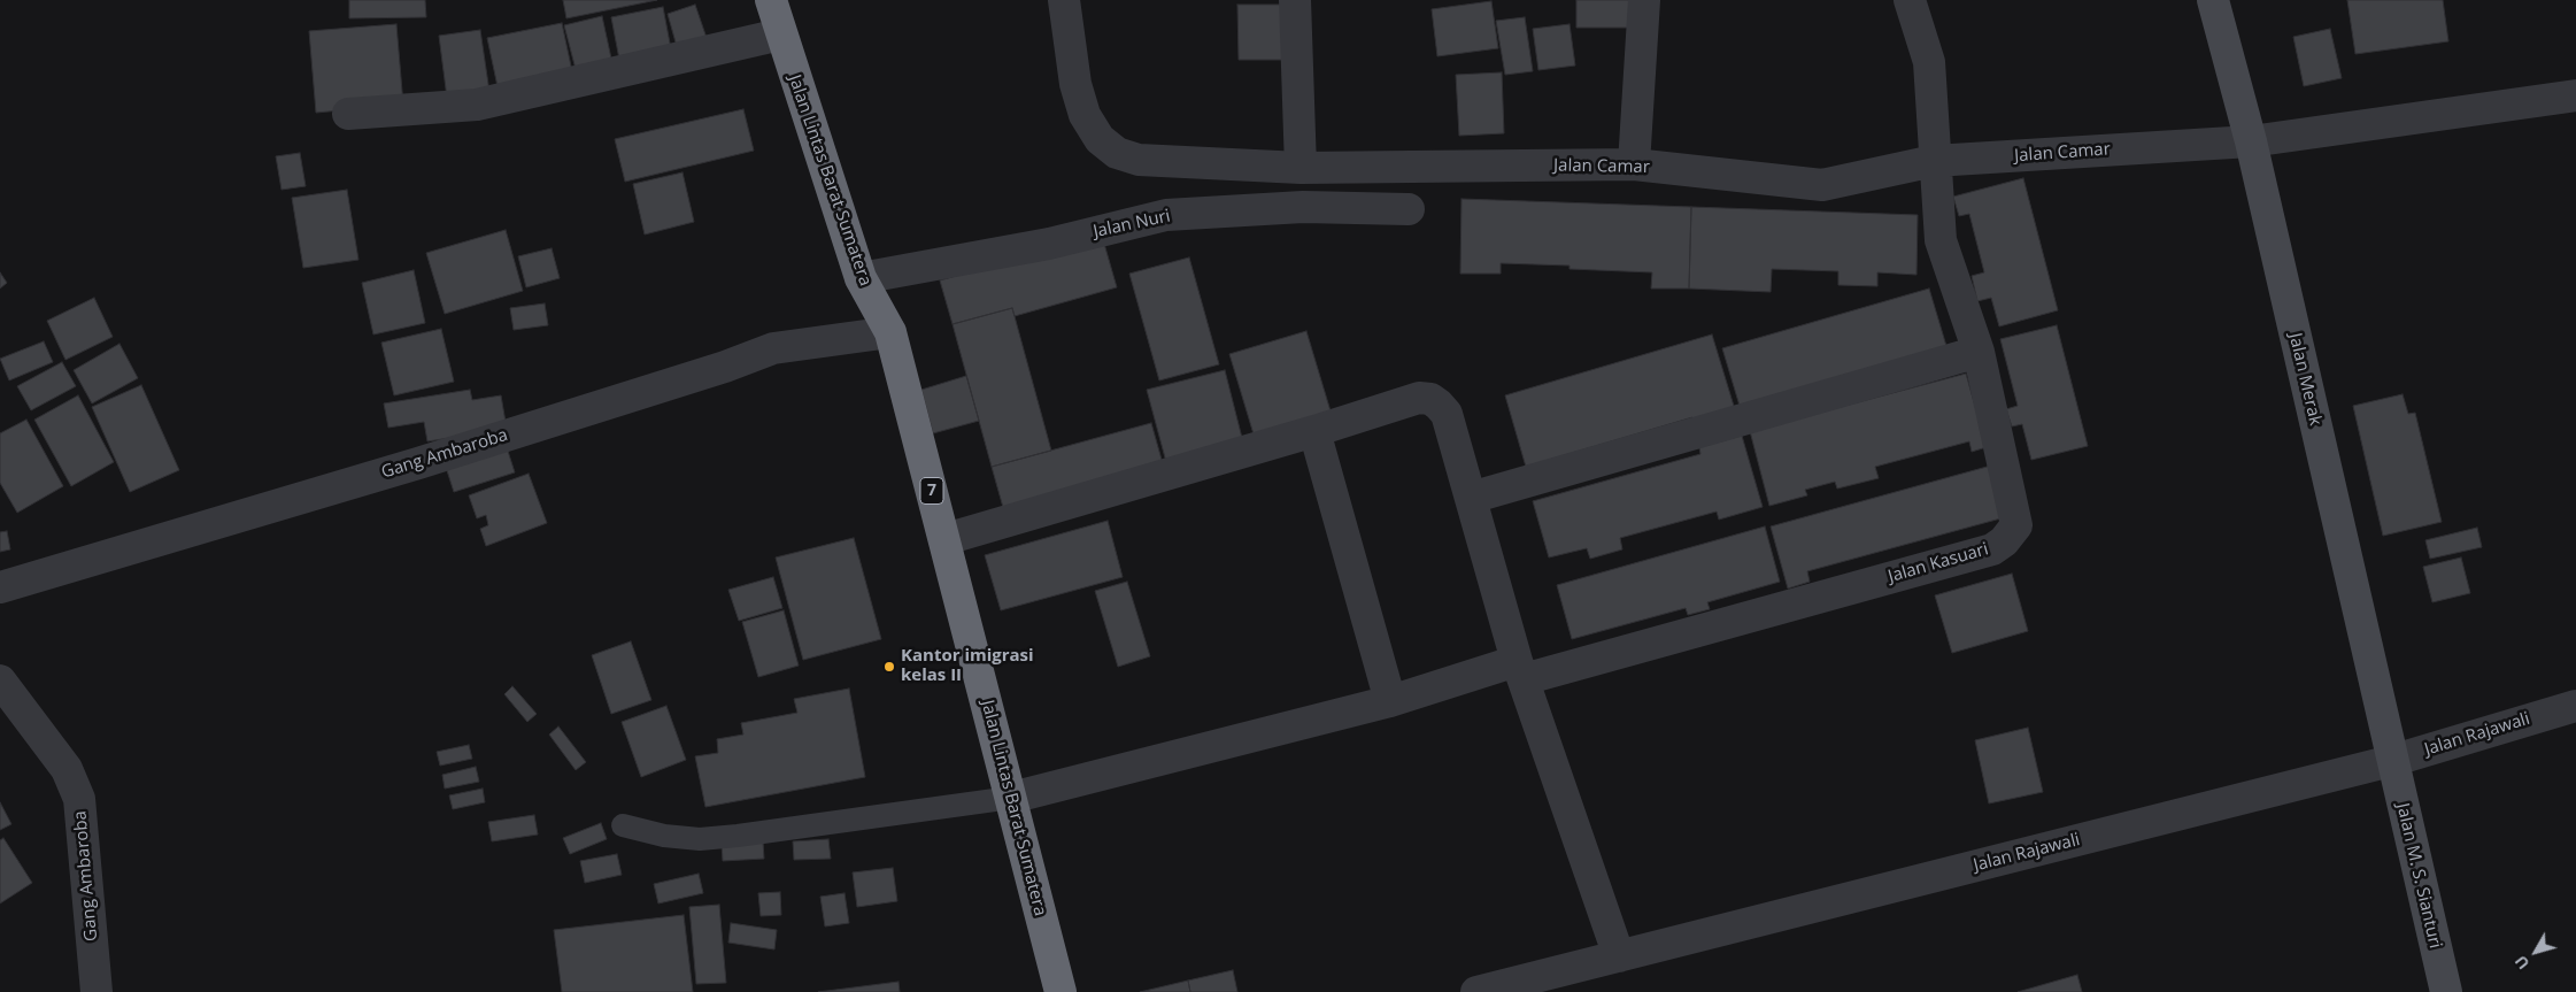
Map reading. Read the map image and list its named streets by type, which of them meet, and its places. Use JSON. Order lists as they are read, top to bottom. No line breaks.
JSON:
{"streets":{"highway":["Jalan Lintas Barat Sumatera","7"],"street":["Jalan Camar","Jalan Nuri","Jalan Merak","Gang Ambaroba","Jalan Kasuari","Jalan Rajawali","Jalan M. S. Sianturi"]},"crossings":[["Jalan Camar","Jalan Merak"],["Jalan Camar","Jalan Kasuari"],["Jalan Lintas Barat Sumatera","Jalan Nuri"],["Jalan Lintas Barat Sumatera","Gang Ambaroba"],["Jalan Lintas Barat Sumatera","Jalan Kasuari"],["Jalan Merak","Jalan Rajawali"],["Jalan Merak","Jalan M. S. Sianturi"],["Jalan Rajawali","Jalan M. S. Sianturi"]],"places":["Kantor imigrasi kelas II"],"north":"bottom left"}
